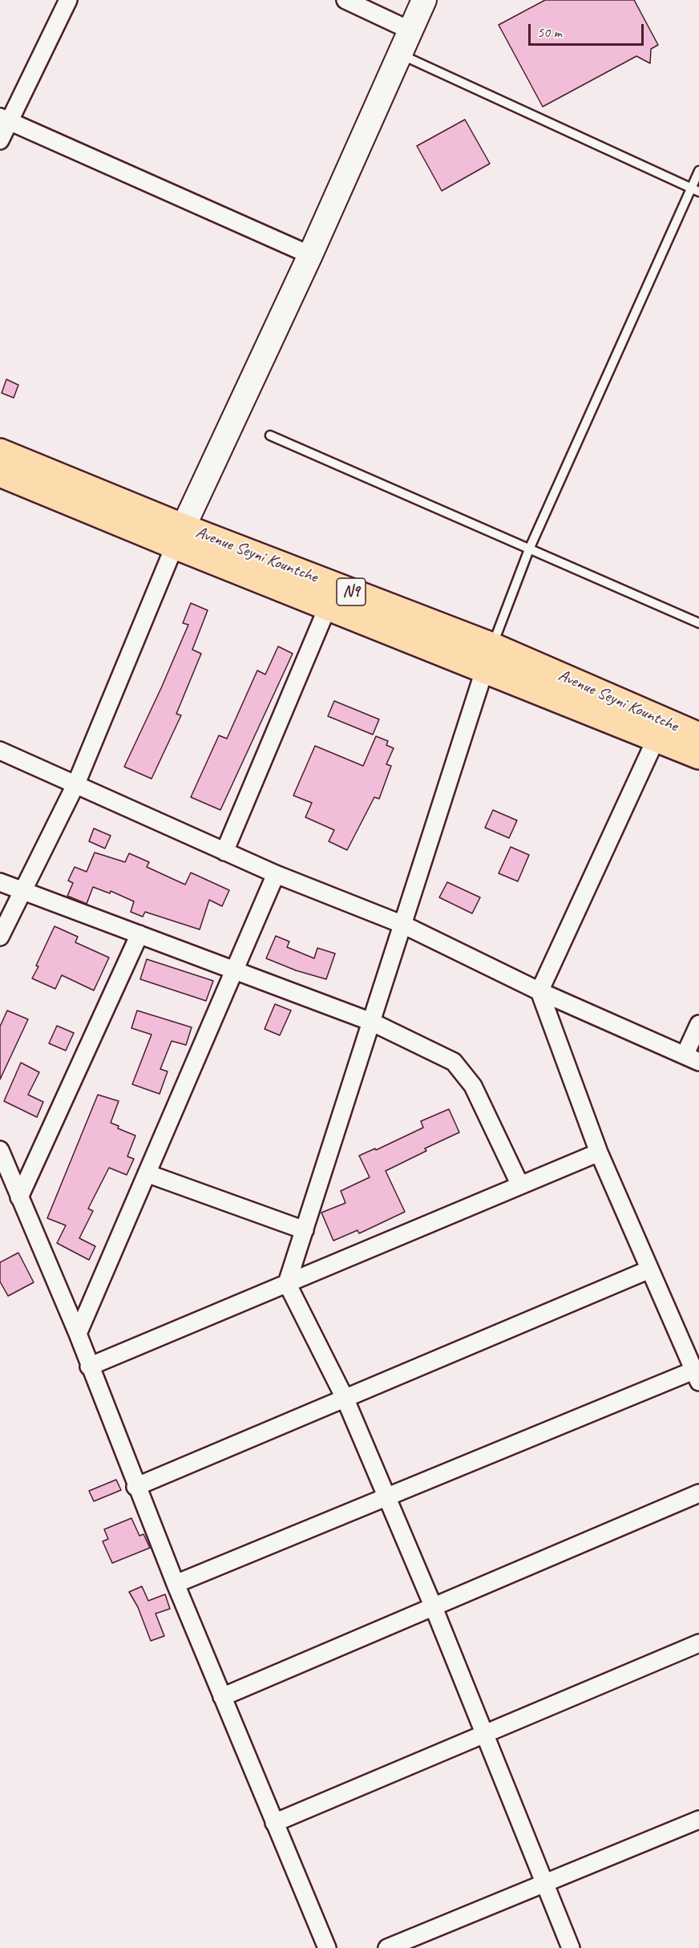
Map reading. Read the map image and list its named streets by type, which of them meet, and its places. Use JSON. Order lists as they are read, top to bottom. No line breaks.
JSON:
{"streets":{"highway":["Avenue Seyni Kountche","N9"]},"scale_bar":"50 m"}
